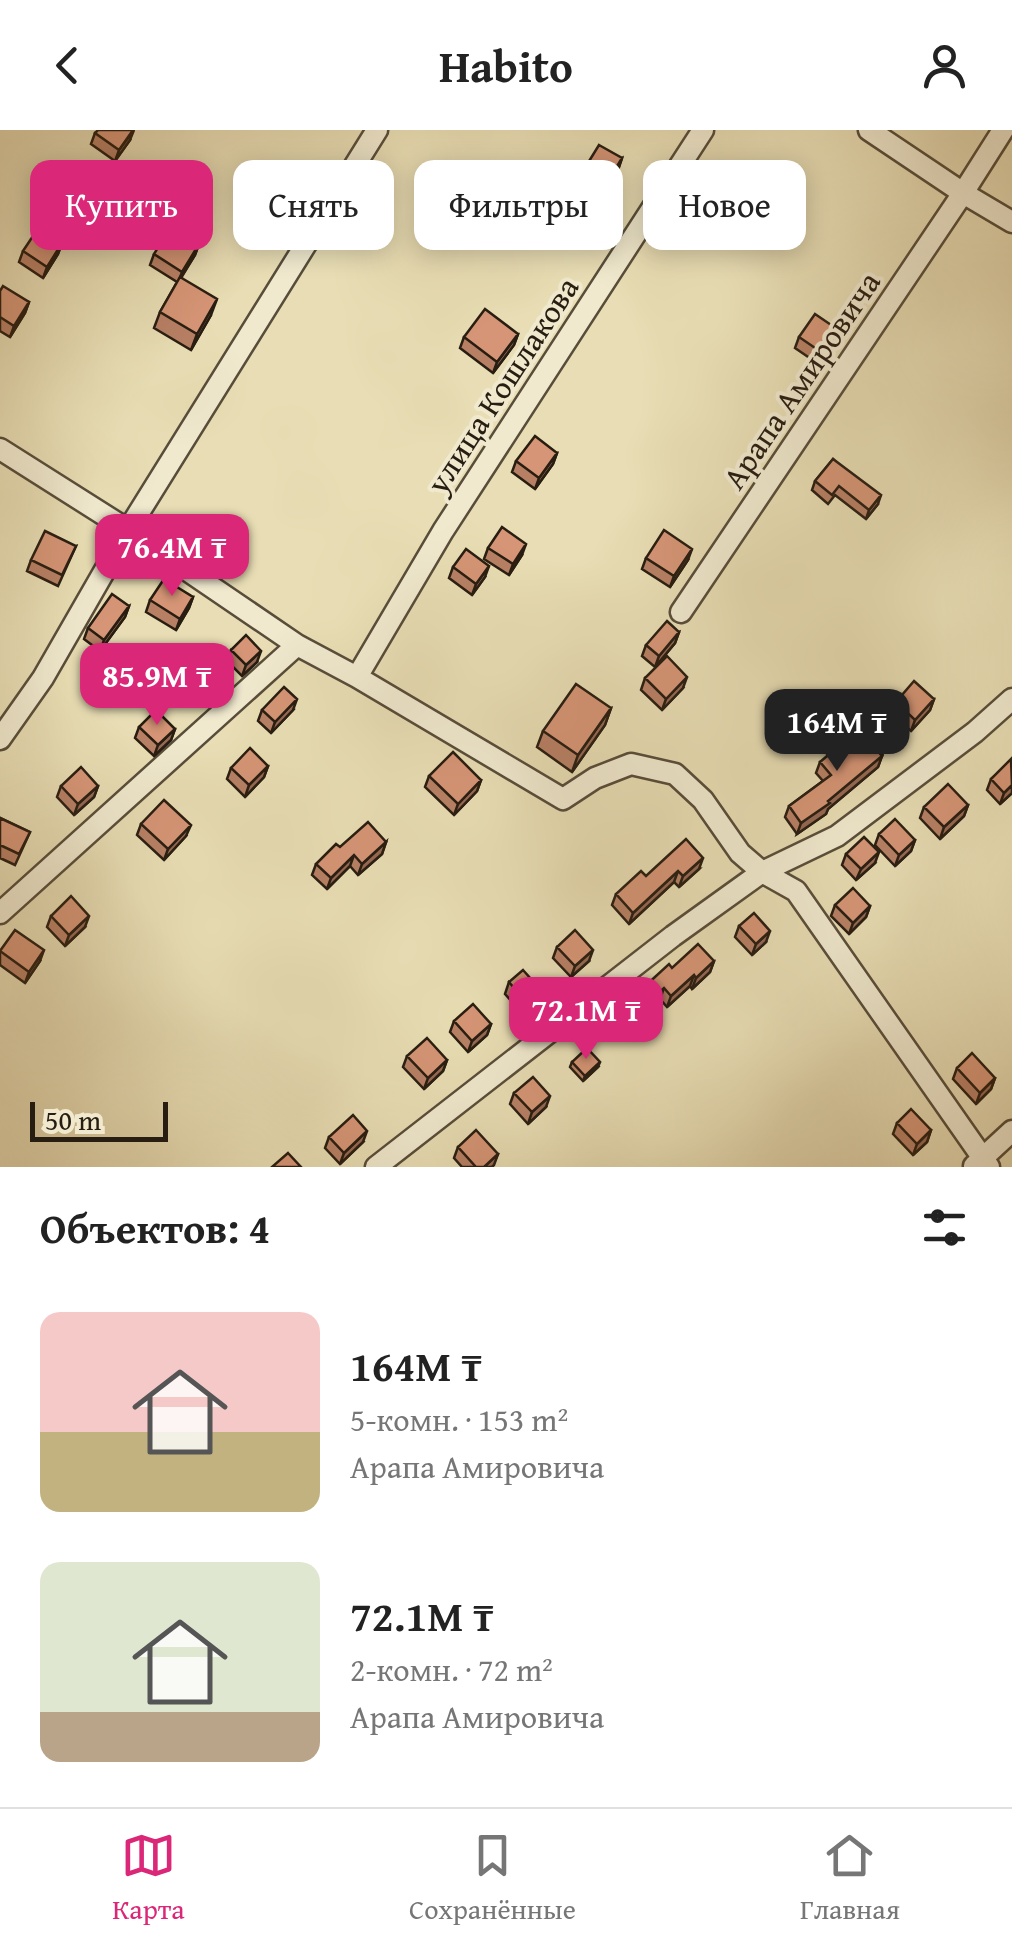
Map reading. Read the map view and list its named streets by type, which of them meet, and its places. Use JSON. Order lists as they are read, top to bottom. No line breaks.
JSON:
{"streets":{"street":["Арапа Амировича","улица Кошлакова"]},"scale_bar":"50 m","page":{"header":"Habito","chip":["Купить","Снять","Фильтры","Новое"],"price":["76.4M ₸","85.9M ₸","164M ₸","72.1M ₸"],"scale":"50 m","heading":"Объектов: 4","list":[{"name":"164M ₸","note":"5-комн. · 153 m² · Арапа Амировича"},{"name":"72.1M ₸","note":"2-комн. · 72 m² · Арапа Амировича"}],"tabs":["Карта","Сохранённые","Главная"]}}
